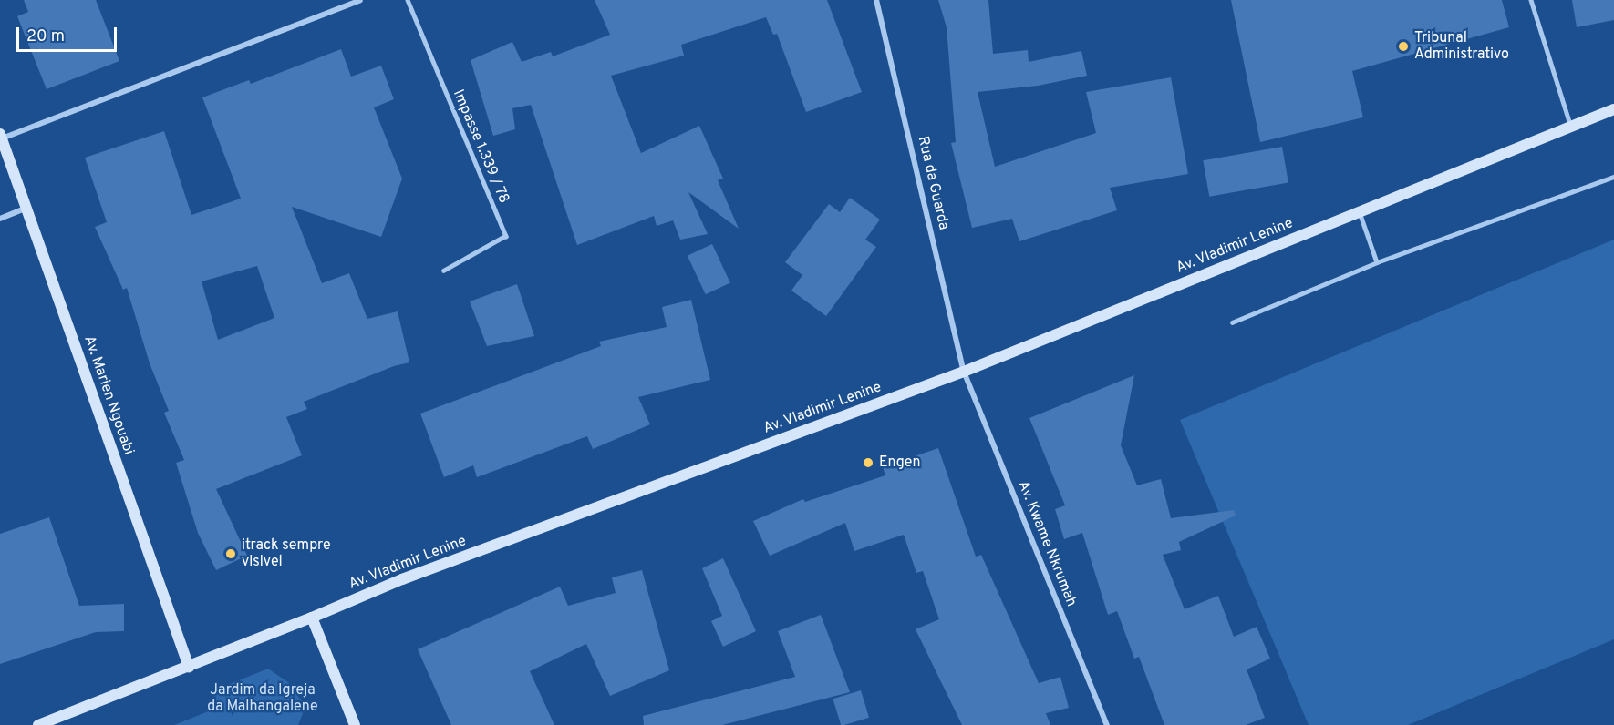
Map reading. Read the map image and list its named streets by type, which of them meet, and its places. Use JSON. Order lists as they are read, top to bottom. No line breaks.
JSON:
{"streets":{"main road":["Av. Vladimir Lenine","Av. Marien Ngouabi"],"street":["Rua da Guarda","Av. Kwame Nkrumah"],"lane":["Impasse 1.339 / 78"]},"crossings":[["Rua da Guarda","Av. Vladimir Lenine"],["Rua da Guarda","Av. Kwame Nkrumah"],["Av. Vladimir Lenine","Av. Marien Ngouabi"],["Av. Vladimir Lenine","Av. Kwame Nkrumah"]],"parks":["Jardim da Igreja da Malhangalene"],"places":["Tribunal Administrativo","Engen","itrack sempre visivel"],"scale_bar":"20 m"}
